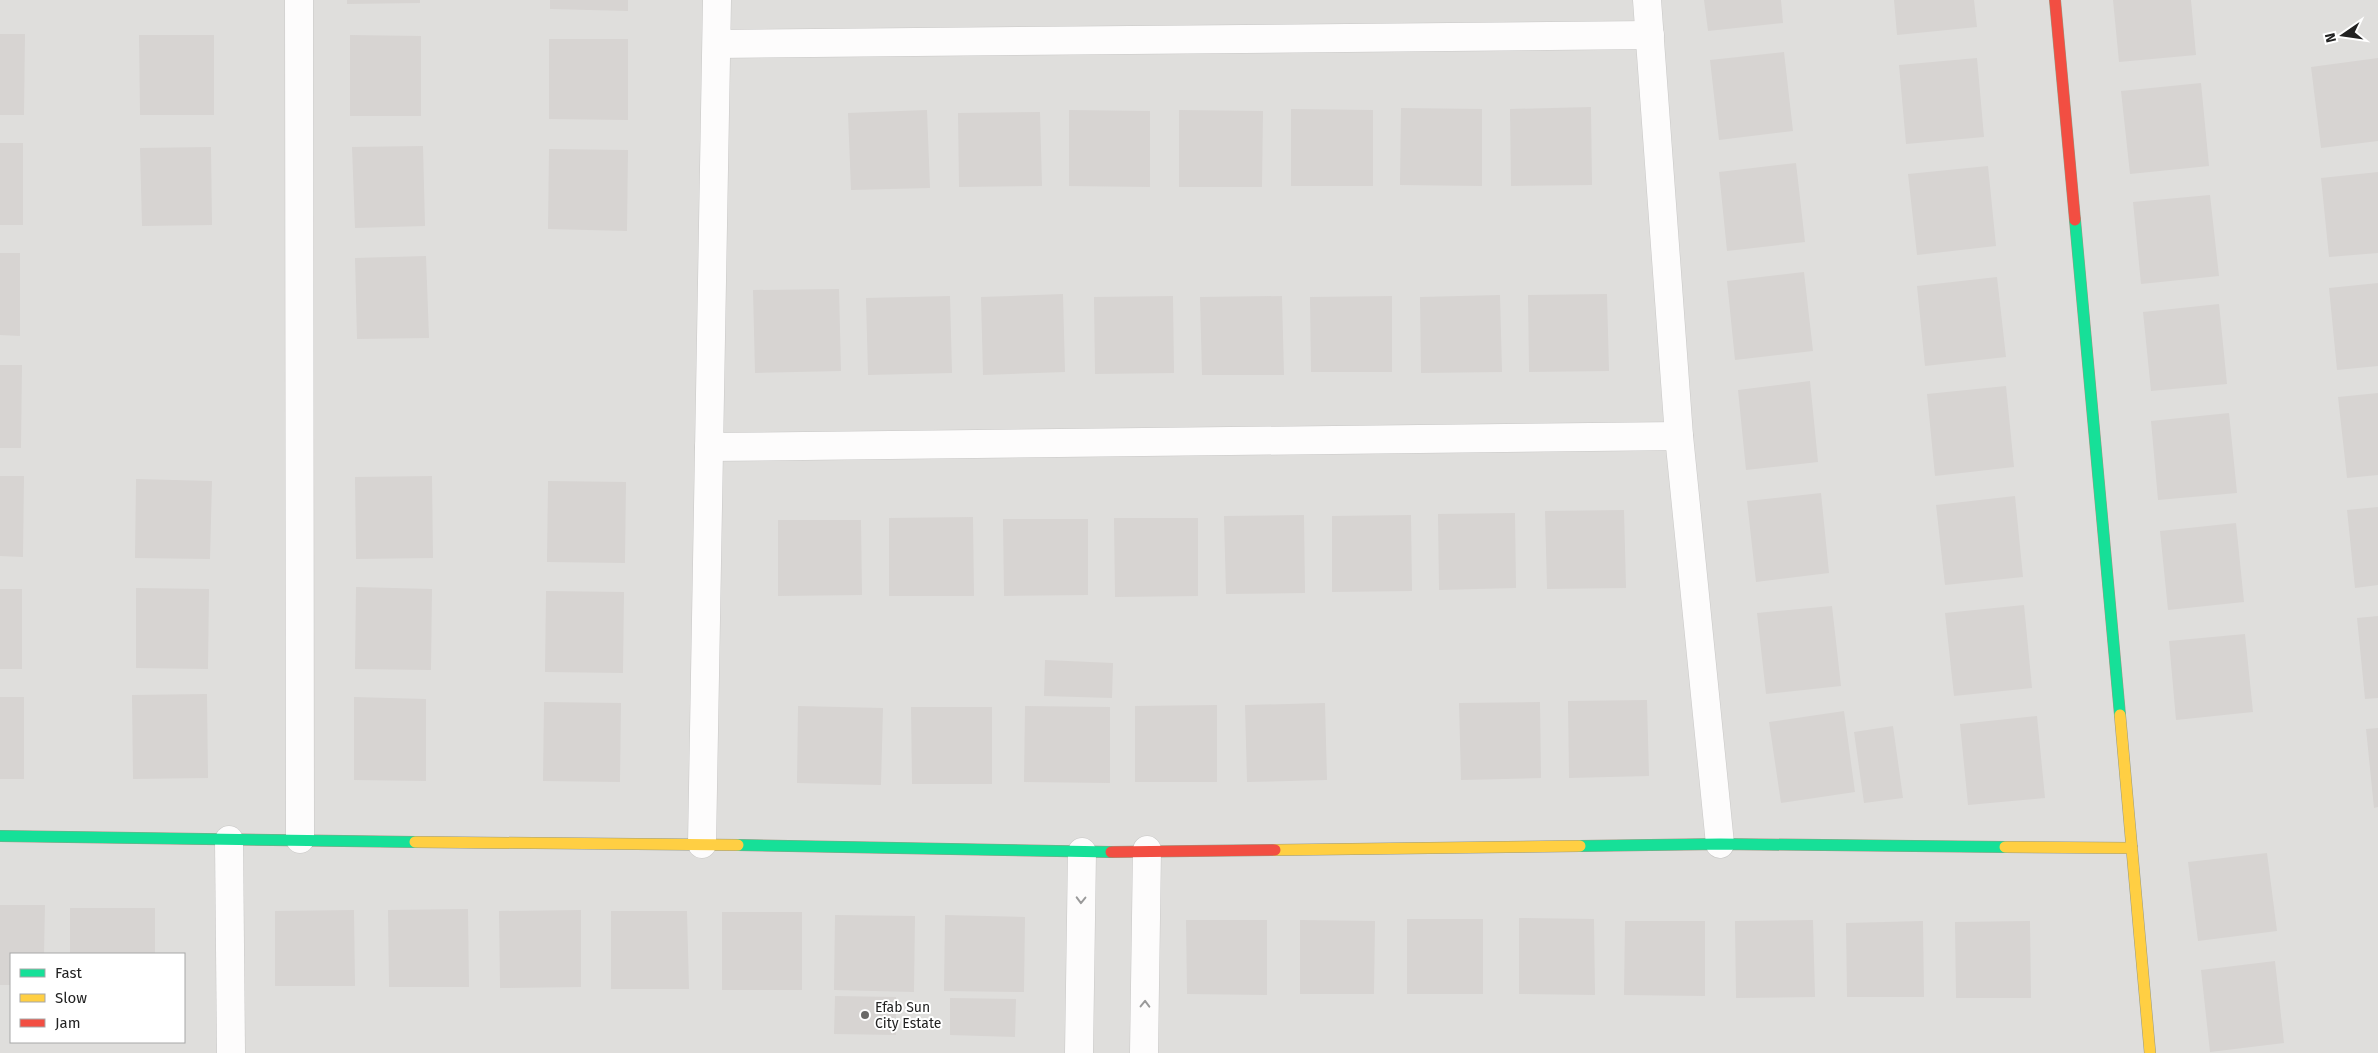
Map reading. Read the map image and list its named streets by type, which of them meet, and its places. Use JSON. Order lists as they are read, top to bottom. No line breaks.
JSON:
{"places":["Efab Sun City Estate"],"legend":["Fast","Slow","Jam"],"north":"left"}
